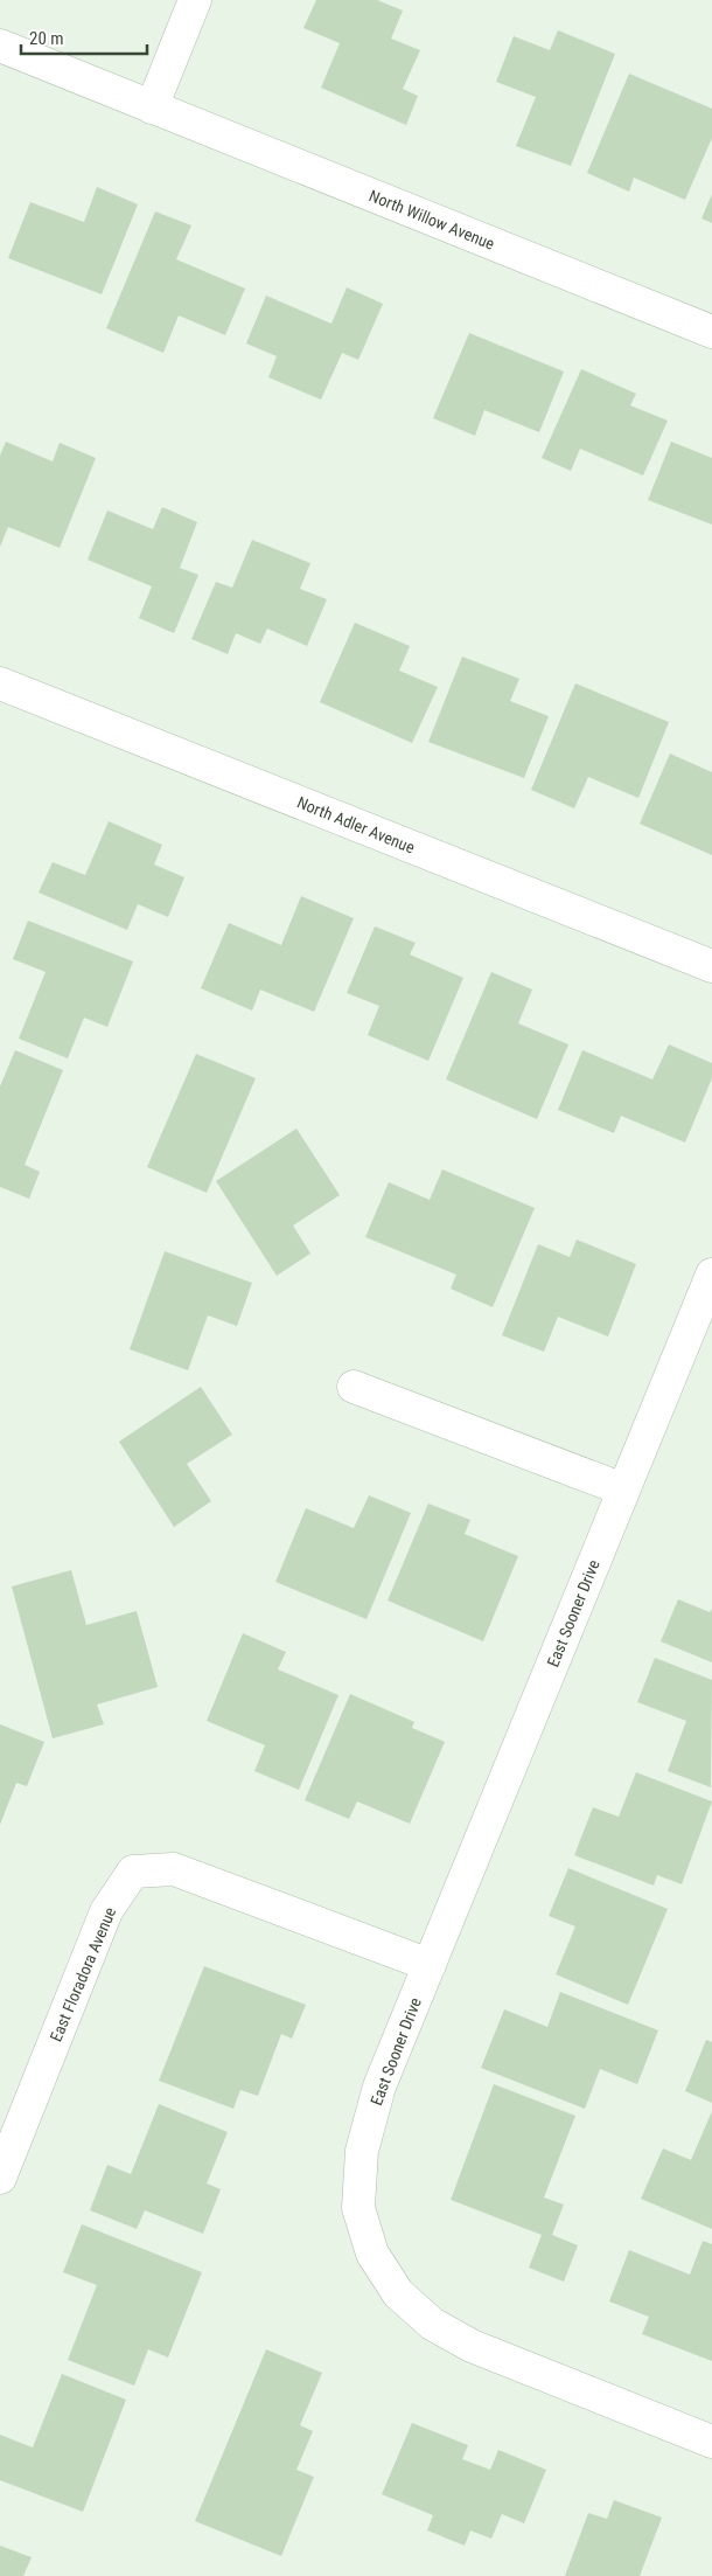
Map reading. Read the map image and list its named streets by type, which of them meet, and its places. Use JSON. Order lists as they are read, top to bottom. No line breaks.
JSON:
{"streets":{"street":["North Willow Avenue","North Adler Avenue","East Sooner Drive","East Floradora Avenue"]},"crossings":[["East Sooner Drive","East Floradora Avenue"]],"scale_bar":"20 m"}
